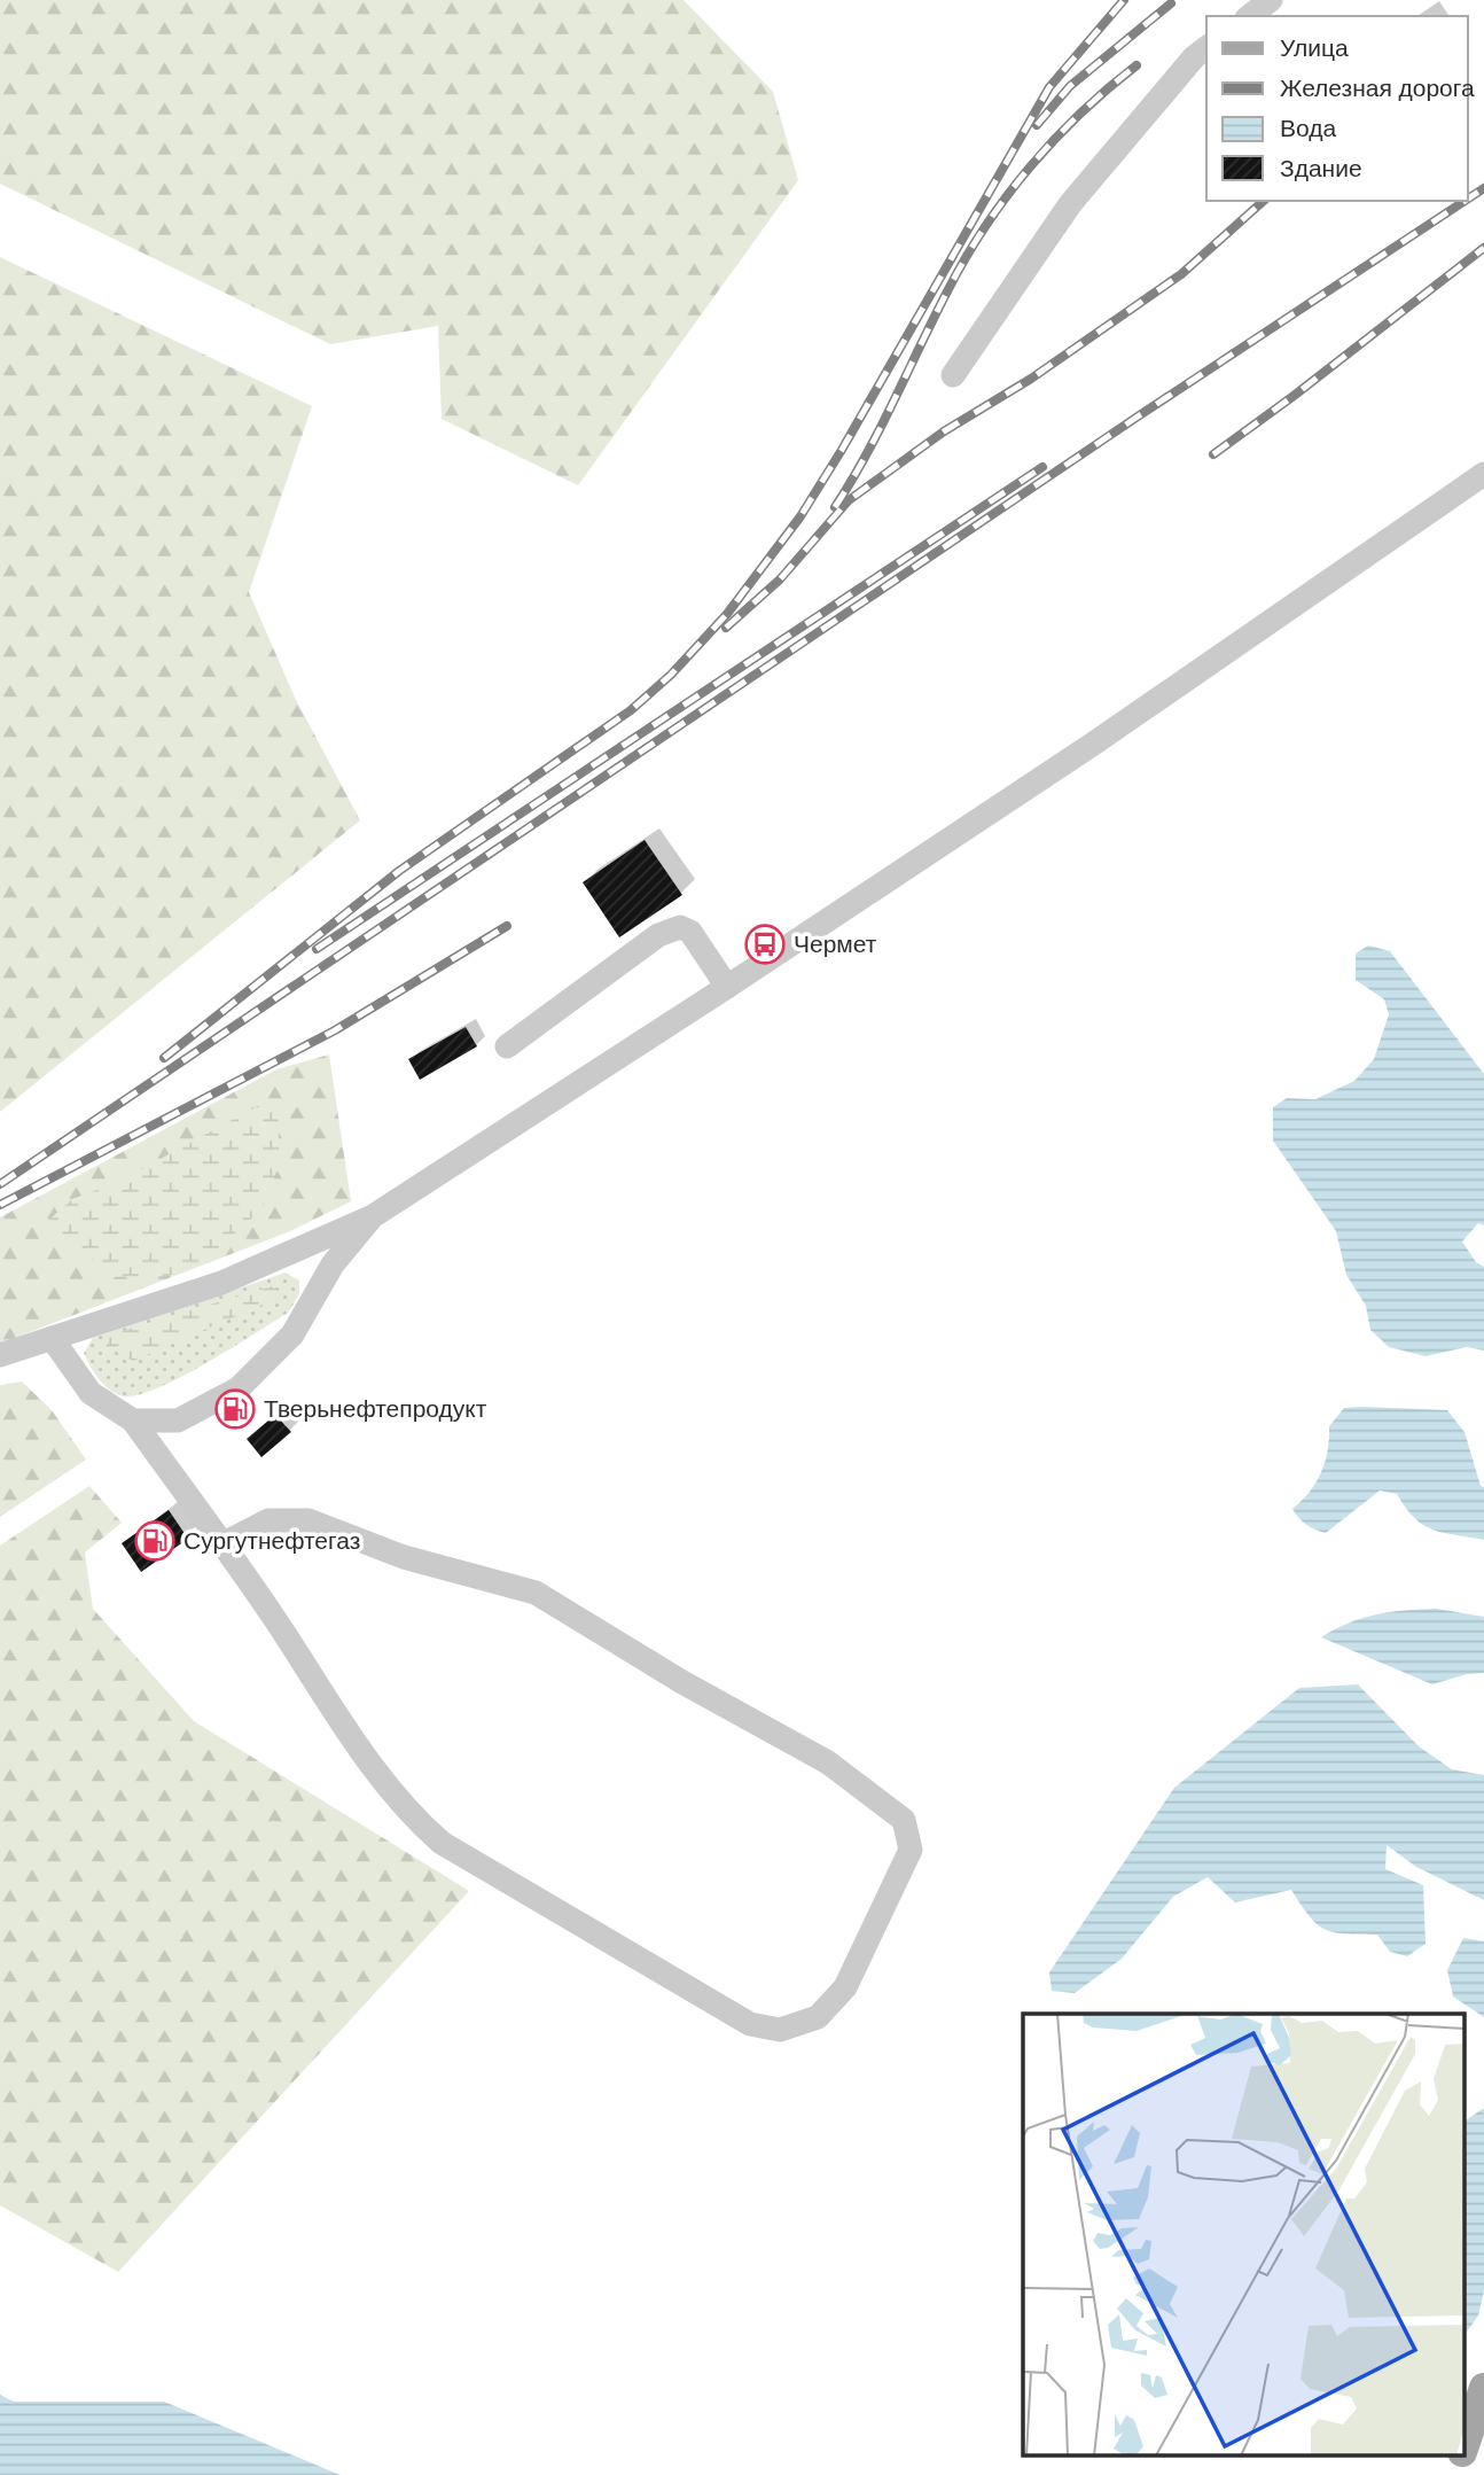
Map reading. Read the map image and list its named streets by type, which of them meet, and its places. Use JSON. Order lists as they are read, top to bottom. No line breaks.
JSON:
{"places":{"bus stop":["Чермет"],"fuel station":["Тверьнефтепродукт","Сургутнефтегаз"]},"legend":["Улица","Железная дорога","Вода","Здание"]}
